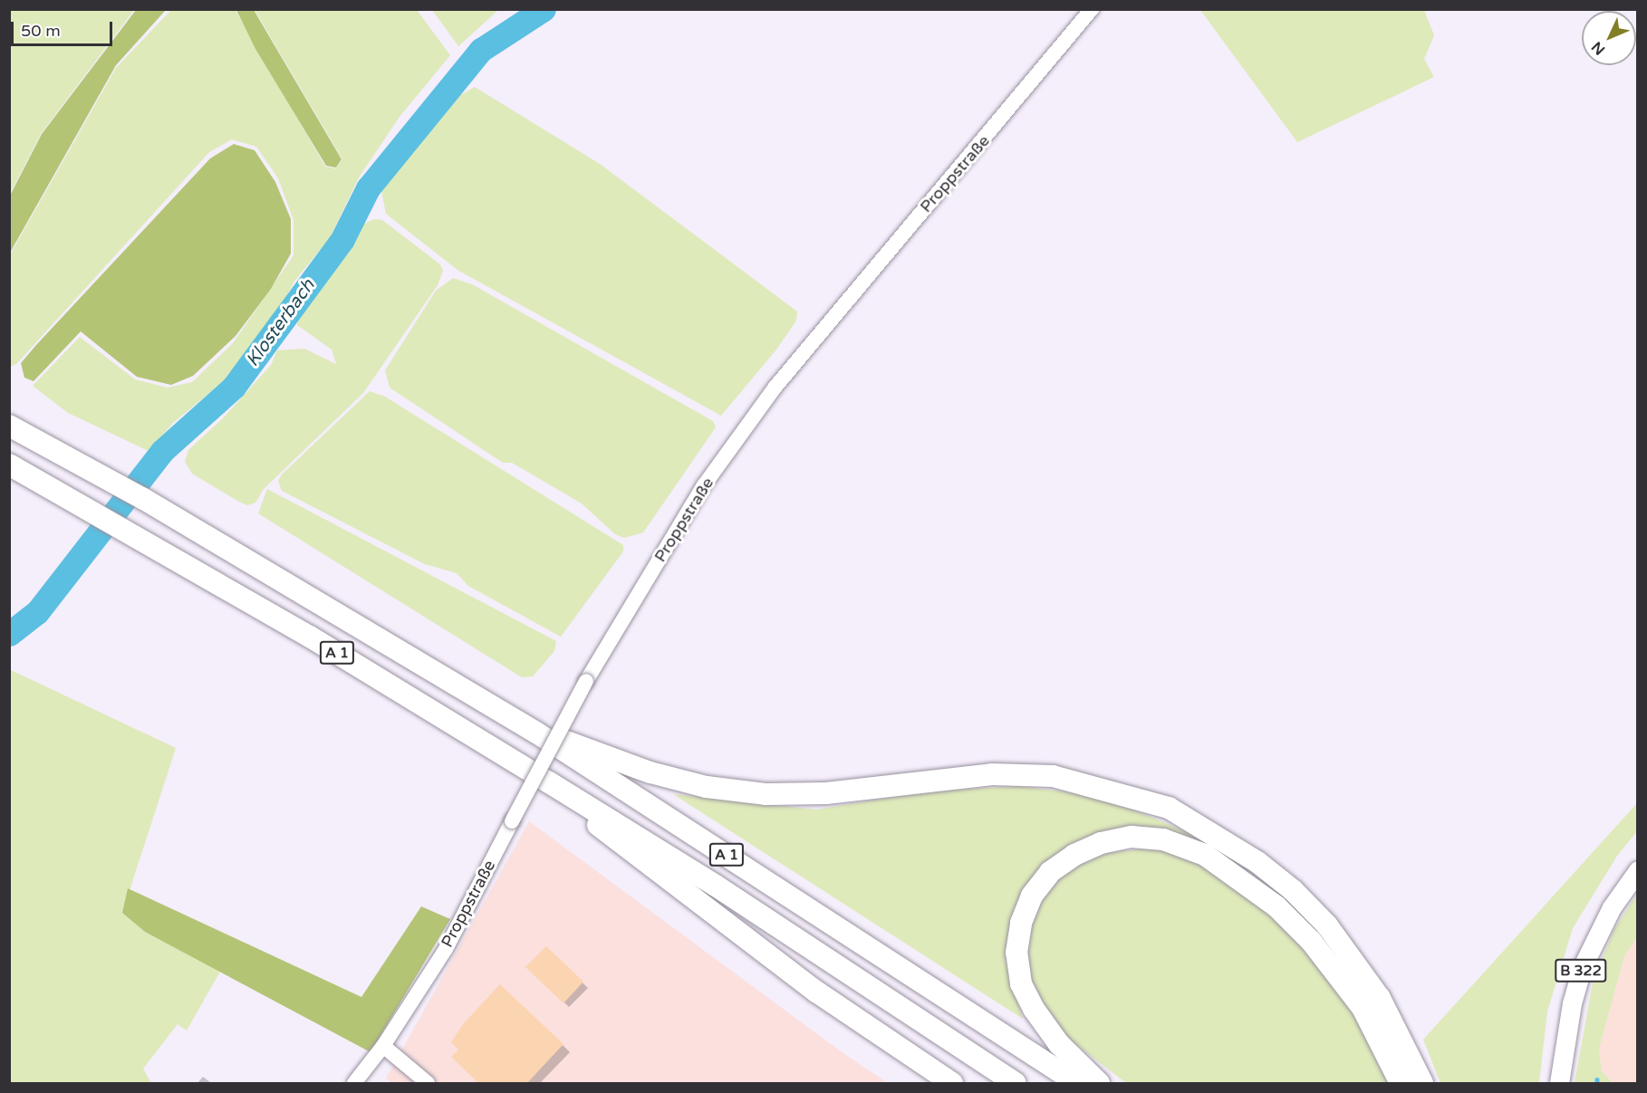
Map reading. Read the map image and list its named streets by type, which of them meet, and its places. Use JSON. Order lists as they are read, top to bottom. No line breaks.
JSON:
{"streets":{"highway":["A 1"],"main road":["B 322"],"street":["Proppstraße"]},"water":["Klosterbach"],"scale_bar":"50 m","north":"bottom left"}
